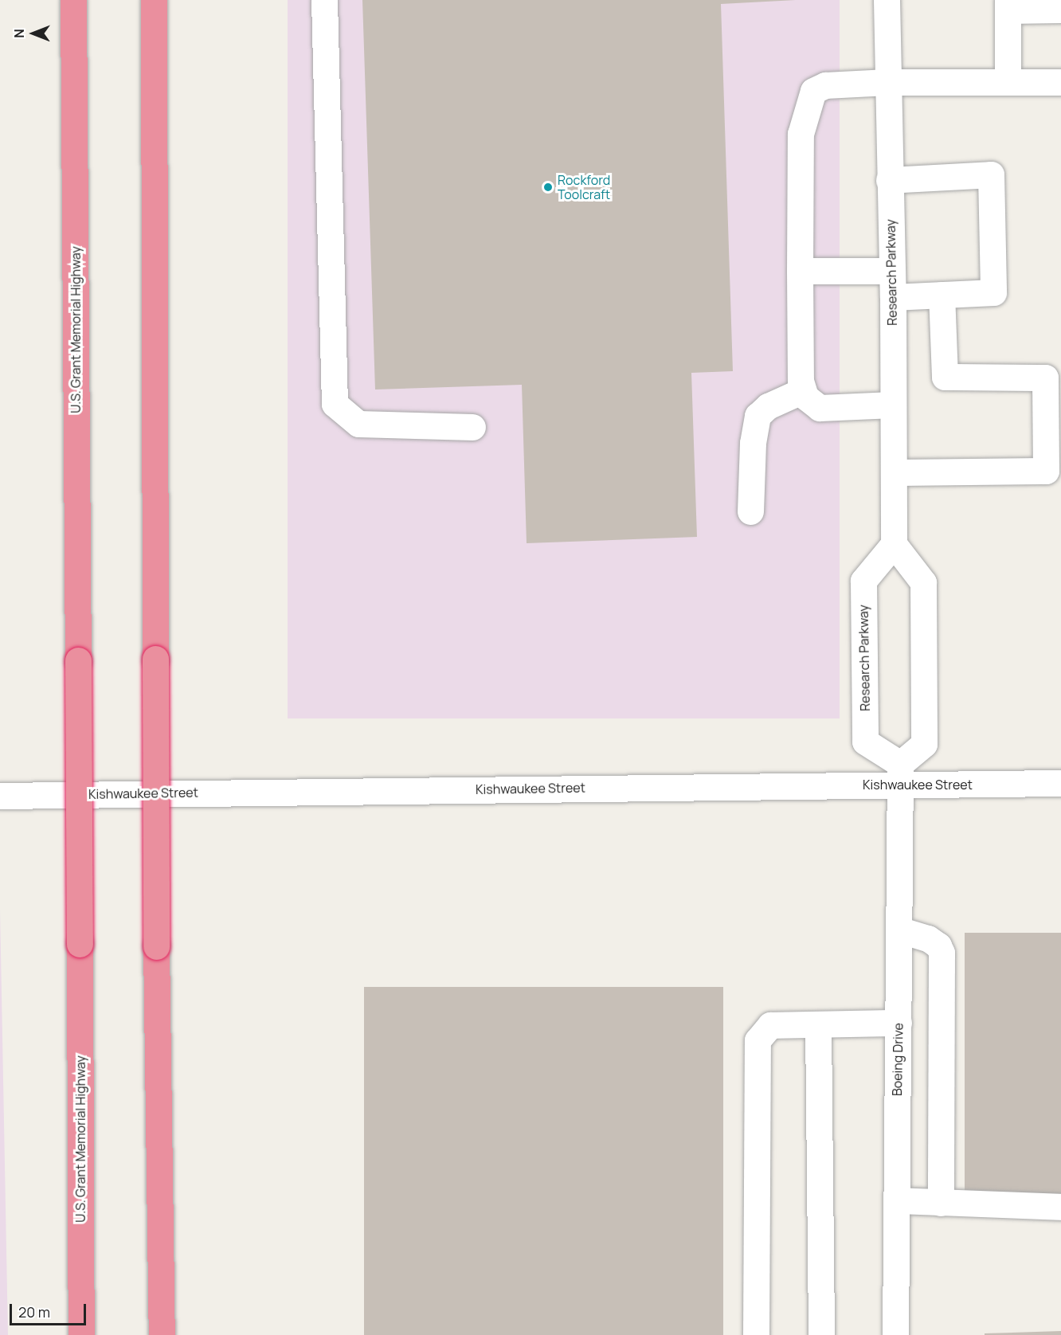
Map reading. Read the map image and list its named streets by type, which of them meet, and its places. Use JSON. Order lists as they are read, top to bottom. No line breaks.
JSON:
{"streets":{"highway":["U.S. Grant Memorial Highway"],"street":["Research Parkway","Kishwaukee Street","Boeing Drive"]},"crossings":[["Research Parkway","Kishwaukee Street"],["Research Parkway","Boeing Drive"],["Kishwaukee Street","Boeing Drive"]],"places":["Rockford Toolcraft"],"scale_bar":"20 m","north":"left"}
